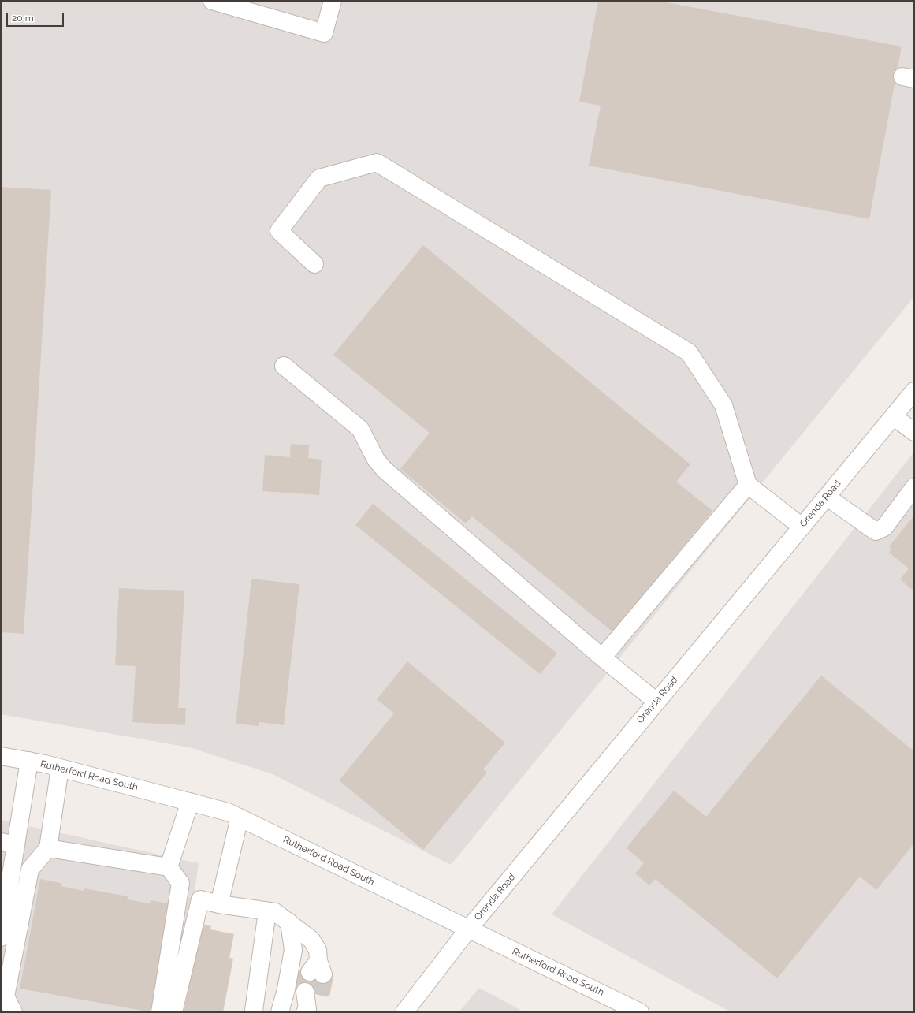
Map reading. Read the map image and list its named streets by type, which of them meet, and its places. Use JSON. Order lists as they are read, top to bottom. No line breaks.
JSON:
{"streets":{"street":["Orenda Road","Rutherford Road South"]},"crossings":[["Orenda Road","Rutherford Road South"]],"scale_bar":"20 m"}
